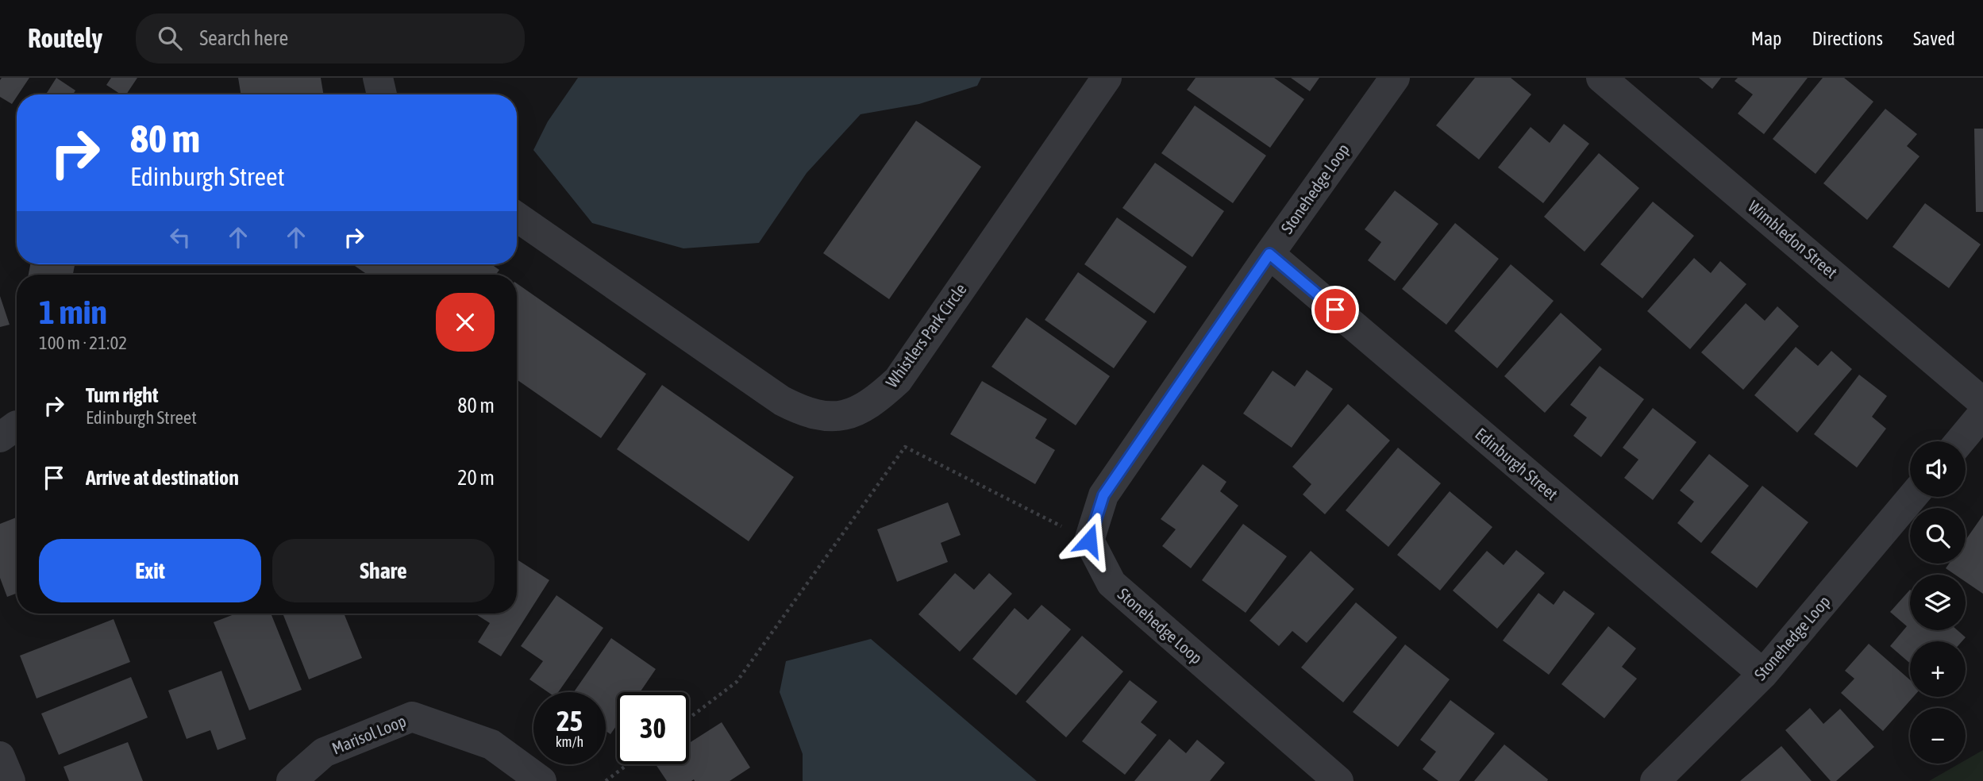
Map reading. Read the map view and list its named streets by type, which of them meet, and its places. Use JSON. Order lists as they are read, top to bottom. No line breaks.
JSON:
{"streets":{"street":["Stonehedge Loop","Wimbledon Street","Whistlers Park Circle","Edinburgh Street","Marisol Loop"]},"crossings":[["Stonehedge Loop","Edinburgh Street"]],"page":{"header":"Routely","search":"Search here","nav":["Map","Directions","Saved"],"turn":["80 m","Edinburgh Street"],"heading":["1 min","100 m · 21:02"],"list":[{"name":"Turn right","note":"Edinburgh Street","value":"80 m"},{"name":"Arrive at destination","value":"20 m"}],"map_buttons":["+","−"],"buttons":["Exit","Share"],"speed":"25 km/h","limit":"30"}}
